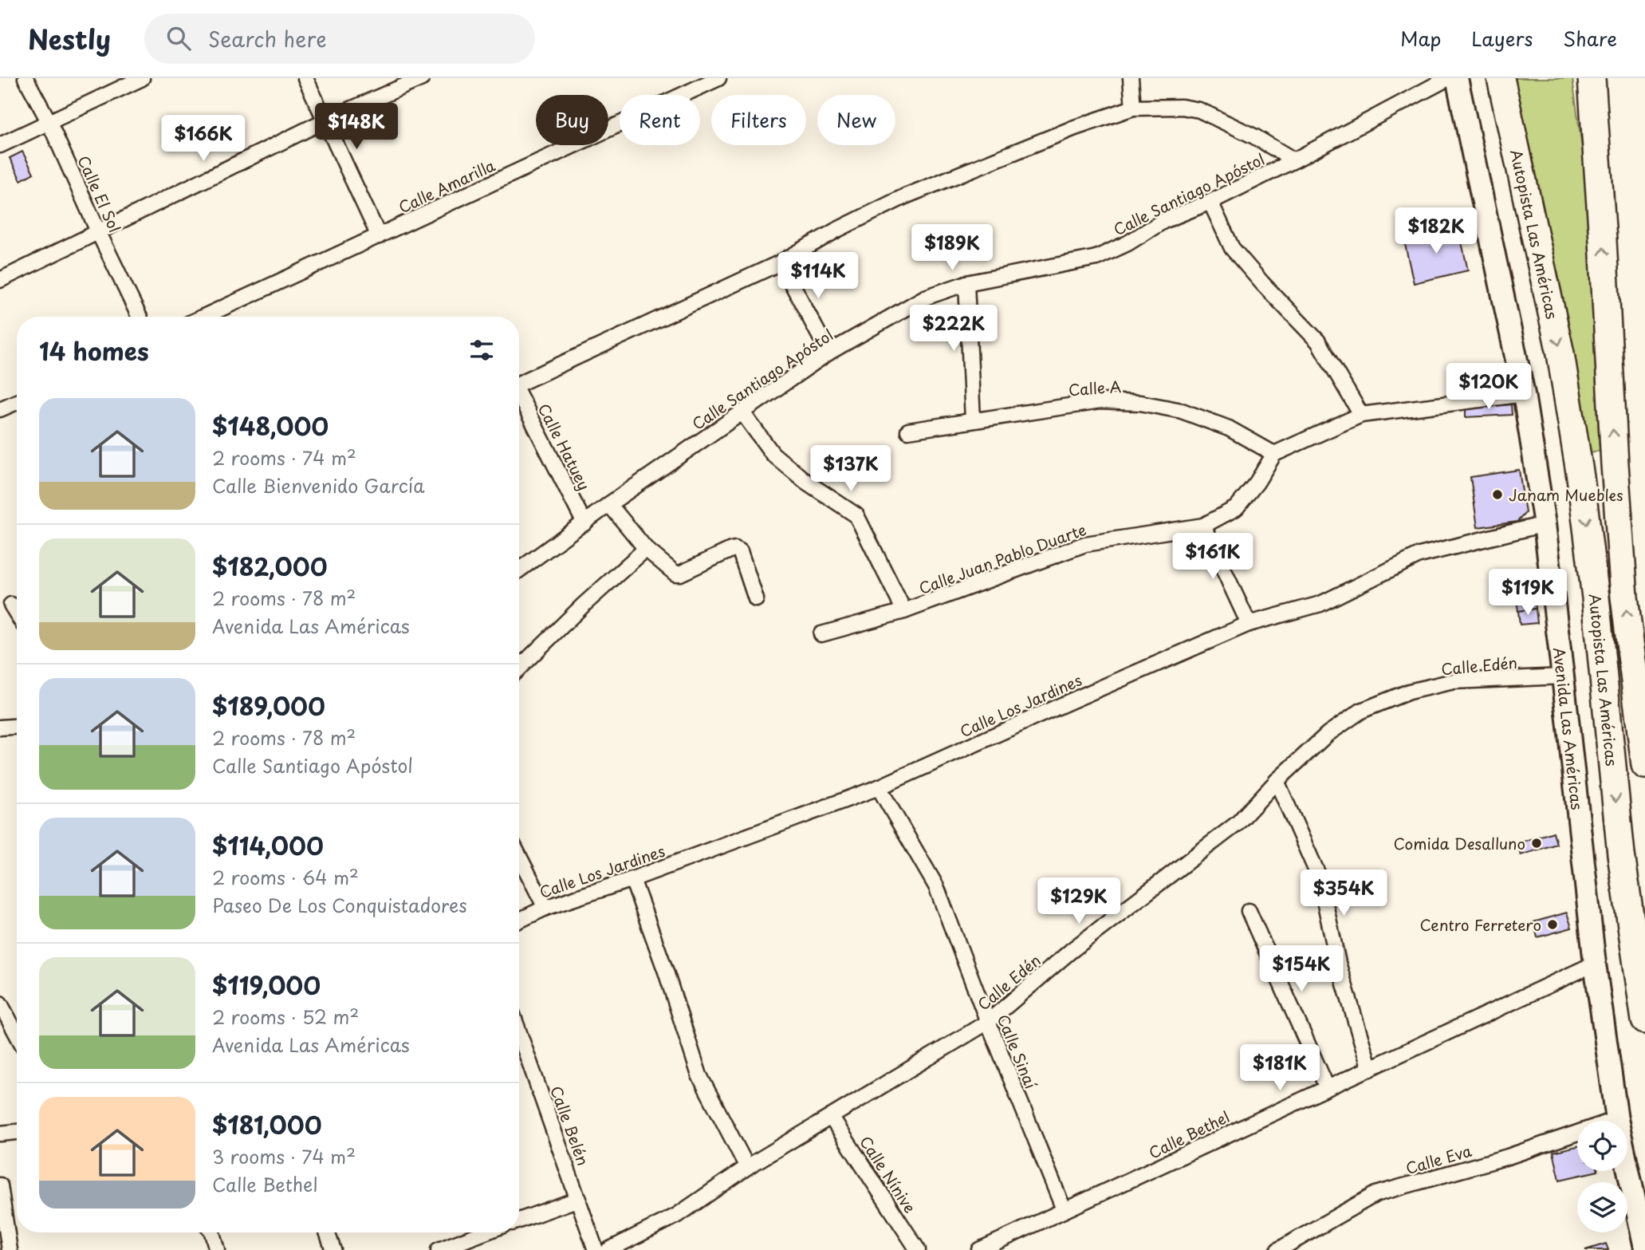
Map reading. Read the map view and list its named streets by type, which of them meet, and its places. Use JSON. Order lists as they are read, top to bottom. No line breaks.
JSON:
{"streets":{"highway":["Autopista Las Américas"],"main road":["Avenida Las Américas"],"street":["Calle Amarilla","Calle El Sol","Calle Santiago Apóstol","Calle A","Calle Hatuey","Calle Juan Pablo Duarte","Calle Edén","Calle Los Jardines","Calle Sinaí","Calle Belén","Calle Bethel","Calle Eva","Calle Nínive"]},"crossings":[["Calle Santiago Apóstol","Calle Hatuey"],["Calle A","Calle Juan Pablo Duarte"],["Calle Edén","Avenida Las Américas"],["Calle Edén","Calle Sinaí"],["Calle Edén","Calle Nínive"],["Calle Los Jardines","Avenida Las Américas"],["Calle Los Jardines","Calle Sinaí"],["Avenida Las Américas","Calle Bethel"],["Avenida Las Américas","Calle Eva"],["Calle Sinaí","Calle Bethel"]],"places":["Janam Muebles","Comida Desalluno","Centro Ferretero"],"page":{"header":"Nestly","search":"Search here","nav":["Map","Layers","Share"],"chip":["Buy","Rent","Filters","New"],"price":["$148K","$166K","$182K","$189K","$114K","$222K","$120K","$137K","$161K","$119K","$354K","$129K","$154K","$181K"],"heading":"14 homes","list":[{"name":"$148,000","note":"2 rooms · 74 m² · Calle Bienvenido García"},{"name":"$182,000","note":"2 rooms · 78 m² · Avenida Las Américas"},{"name":"$189,000","note":"2 rooms · 78 m² · Calle Santiago Apóstol"},{"name":"$114,000","note":"2 rooms · 64 m² · Paseo De Los Conquistadores"},{"name":"$119,000","note":"2 rooms · 52 m² · Avenida Las Américas"},{"name":"$181,000","note":"3 rooms · 74 m² · Calle Bethel"}]}}
